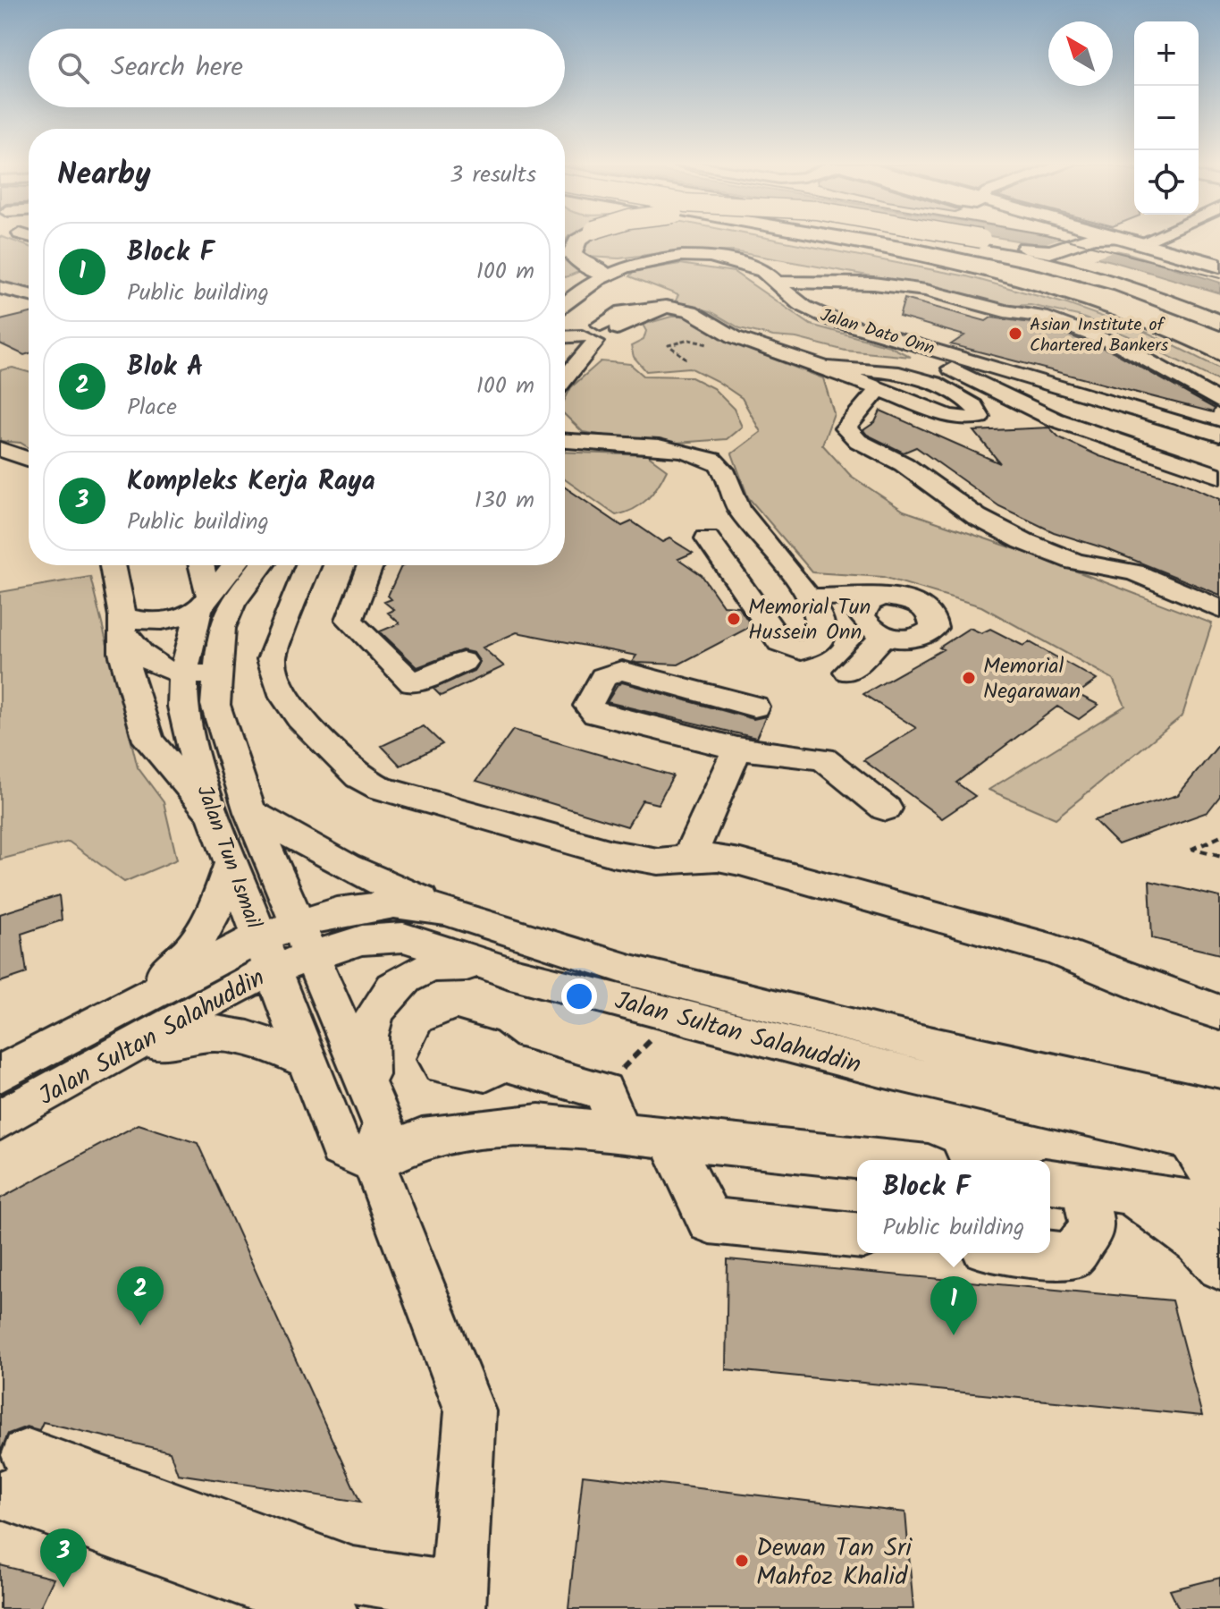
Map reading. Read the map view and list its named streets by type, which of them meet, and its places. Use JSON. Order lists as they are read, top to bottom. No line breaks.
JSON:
{"streets":{"street":["Jalan Dato Onn","Jalan Tun Ismail","Jalan Sultan Salahuddin"]},"crossings":[["Jalan Tun Ismail","Jalan Sultan Salahuddin"]],"places":["Asian Institute of Chartered Bankers","Memorial Tun Hussein Onn","Memorial Negarawan","Dewan Tan Sri Mahfoz Khalid"],"north":"top left","page":{"map_buttons":["+","−"],"search":"Search here","heading":["Nearby","3 results"],"list":[{"mark":"1","name":"Block F","note":"Public building","value":"100 m"},{"mark":"2","name":"Blok A","note":"Place","value":"100 m"},{"mark":"3","name":"Kompleks Kerja Raya","note":"Public building","value":"130 m"}],"popup":["Block F","Public building"],"pins":["2","1","3"]}}
